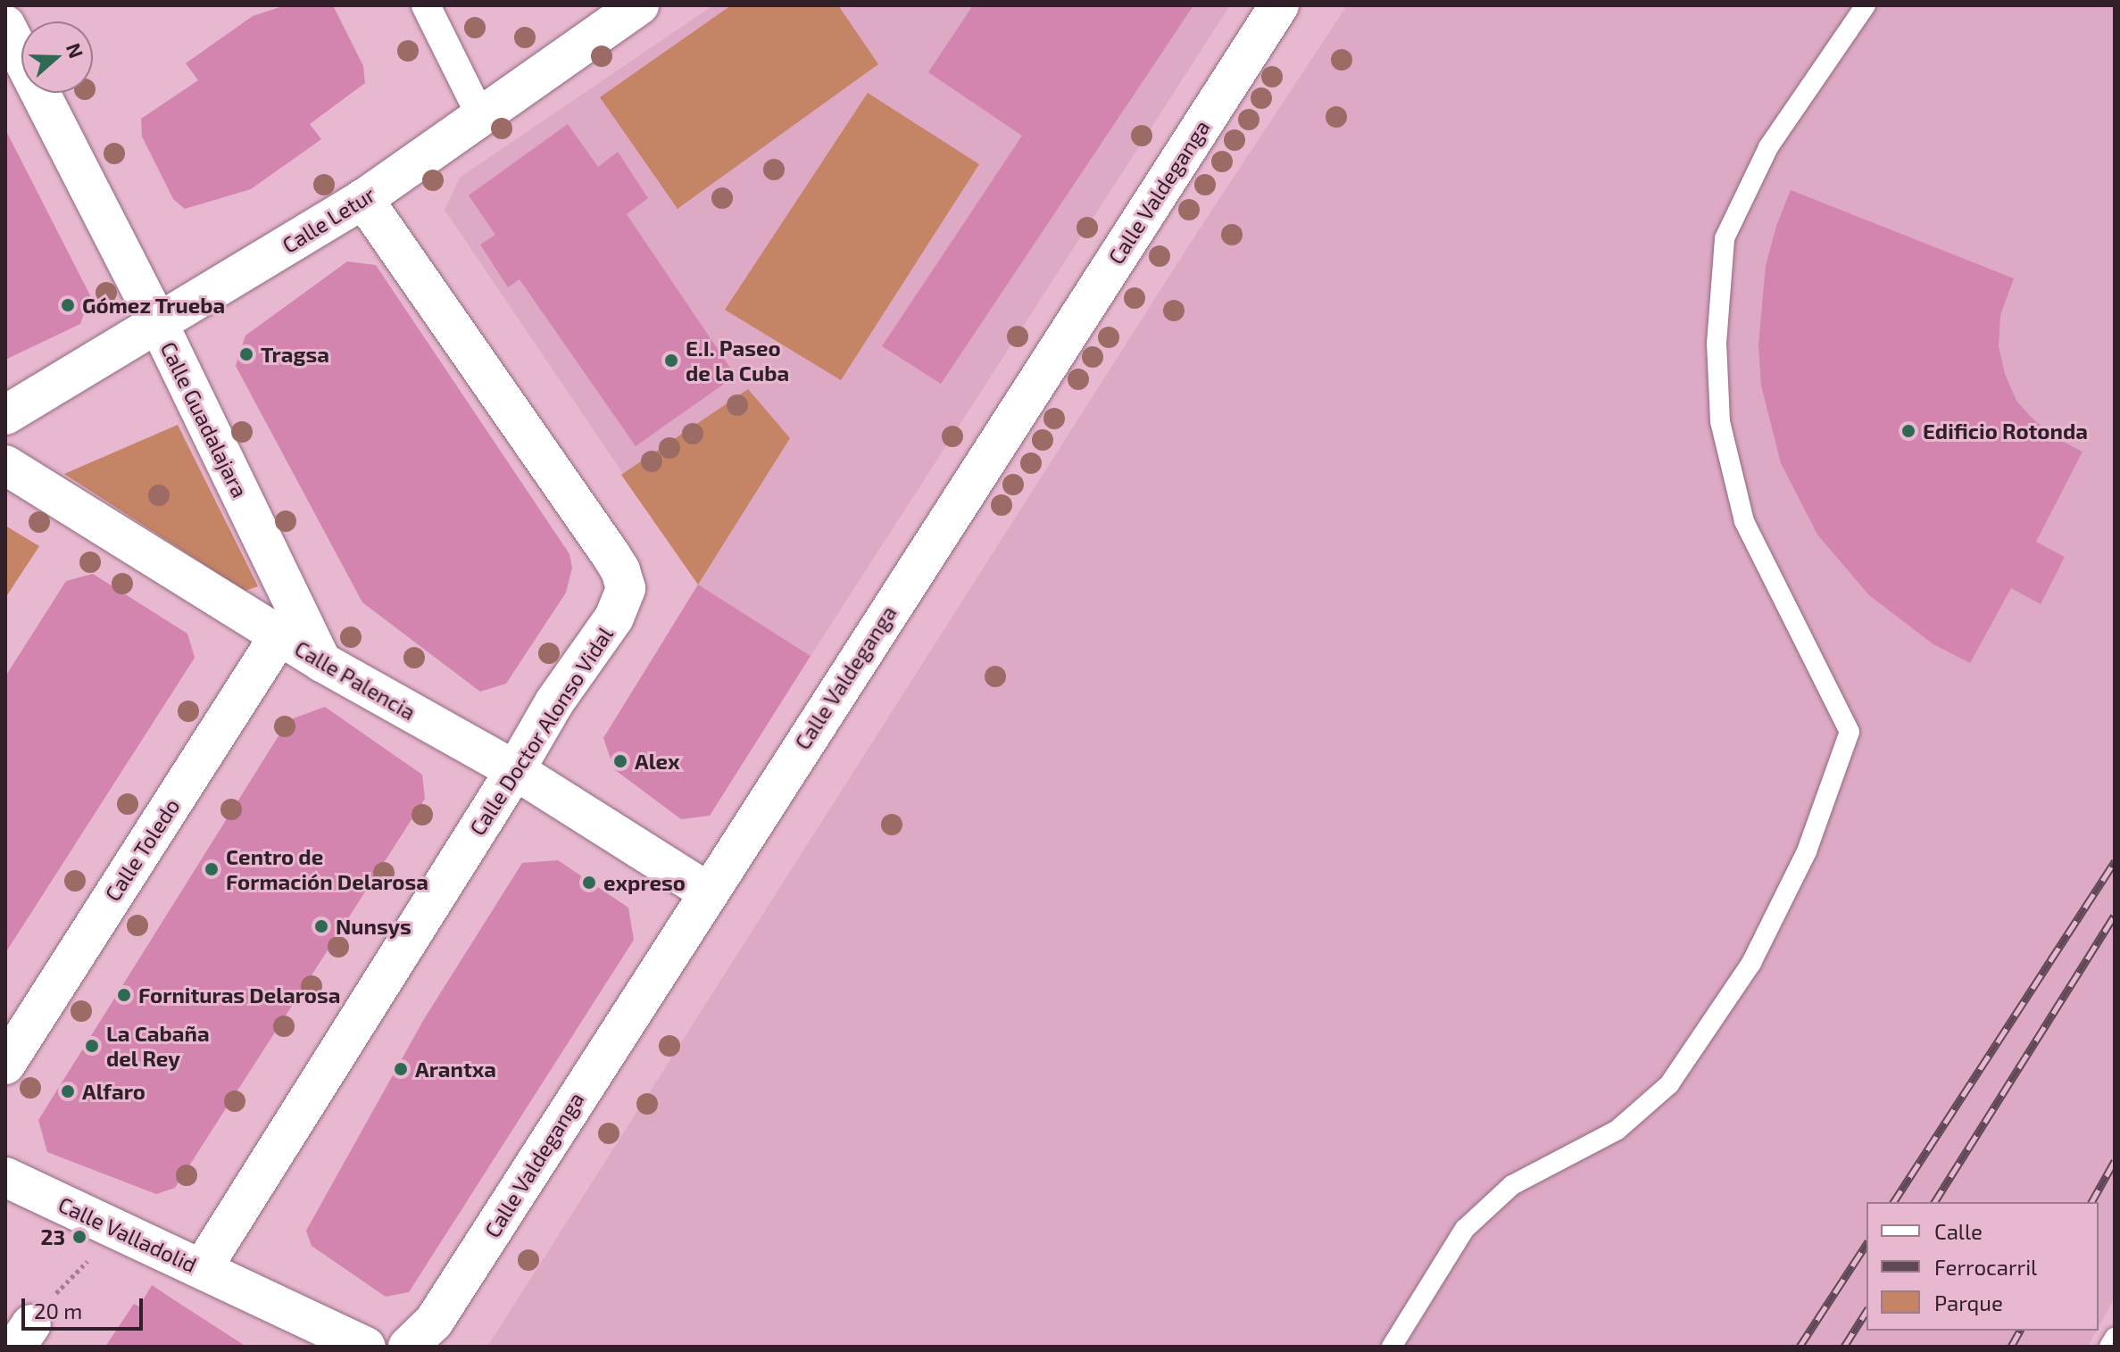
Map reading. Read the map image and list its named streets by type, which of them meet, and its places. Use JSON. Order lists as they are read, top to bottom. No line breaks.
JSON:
{"streets":{"street":["Calle Valdeganga","Calle Letur","Calle Guadalajara","Calle Palencia","Calle Doctor Alonso Vidal","Calle Toledo","Calle Valladolid"]},"crossings":[["Calle Valdeganga","Calle Palencia"],["Calle Letur","Calle Guadalajara"],["Calle Letur","Calle Doctor Alonso Vidal"],["Calle Guadalajara","Calle Palencia"],["Calle Palencia","Calle Doctor Alonso Vidal"],["Calle Palencia","Calle Toledo"],["Calle Doctor Alonso Vidal","Calle Valladolid"]],"places":["Gómez Trueba","Tragsa","E.I. Paseo de la Cuba","Edificio Rotonda","Alex","Centro de Formación Delarosa","expreso","Nunsys","Fornituras Delarosa","La Cabaña del Rey","Arantxa","Alfaro","23"],"legend":["Calle","Ferrocarril","Parque"],"scale_bar":"20 m","north":"right"}
